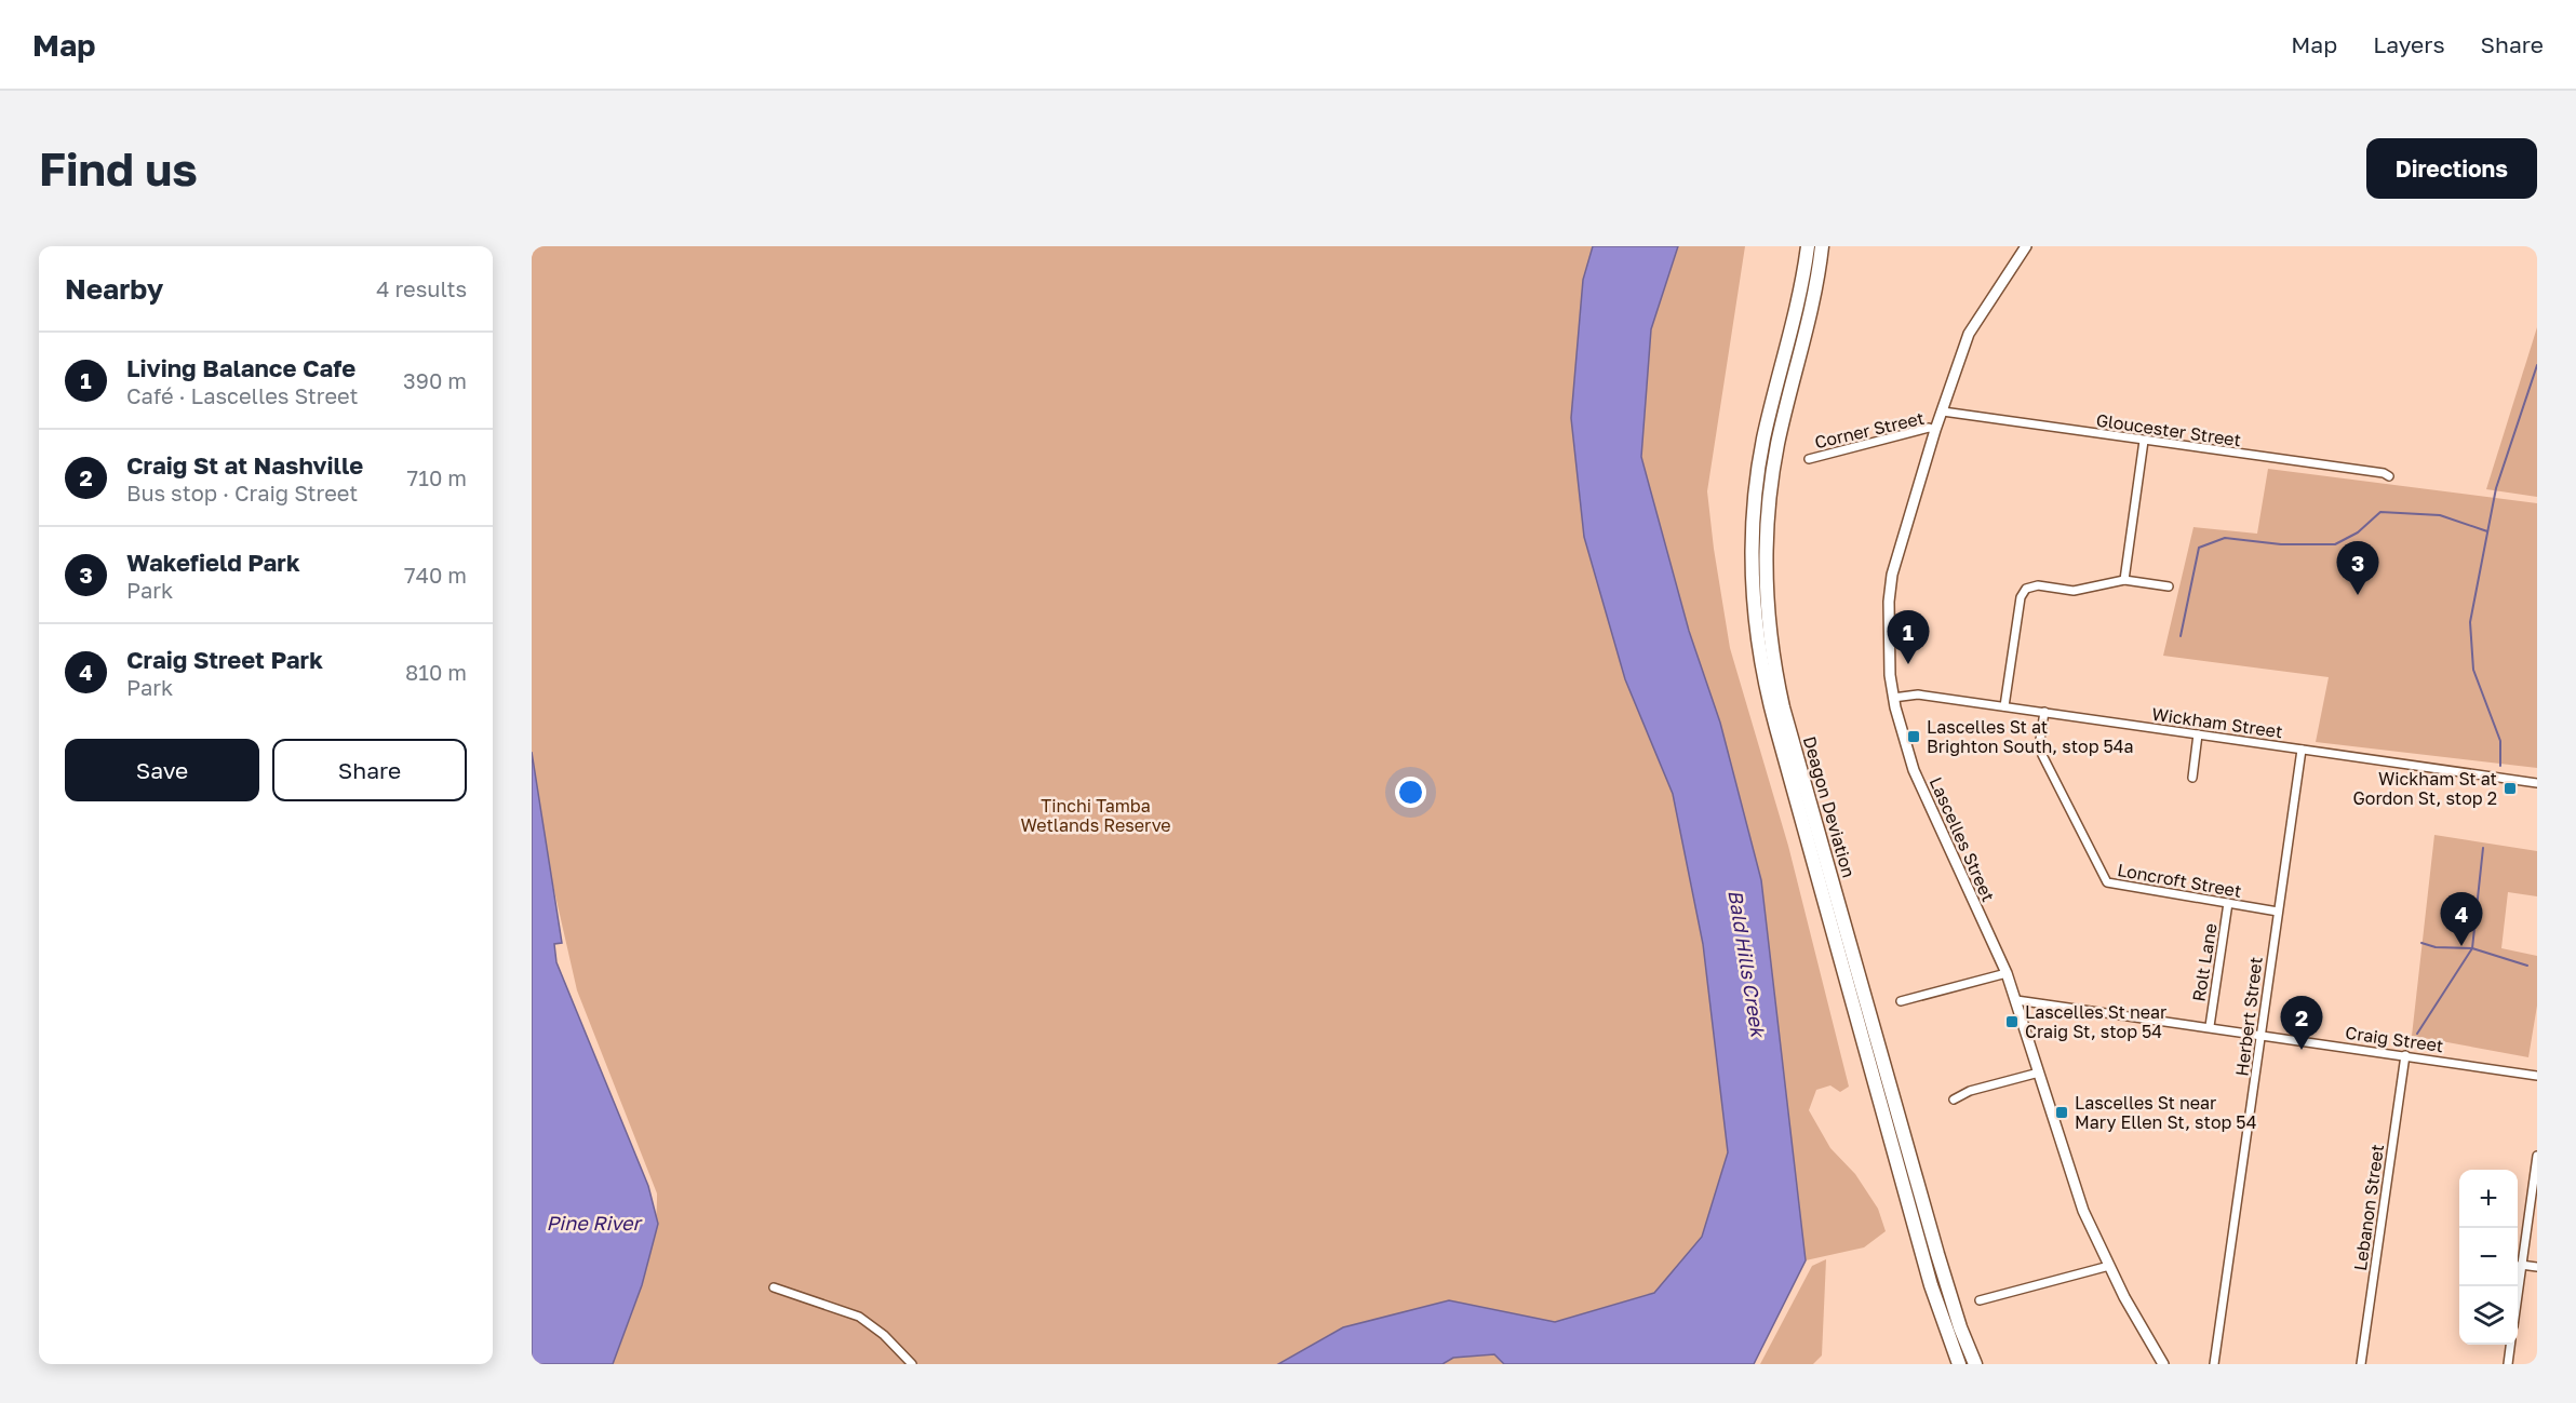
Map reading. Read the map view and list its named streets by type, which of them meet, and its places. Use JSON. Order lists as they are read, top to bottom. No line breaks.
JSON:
{"streets":{"highway":["Deagon Deviation"],"street":["Corner Street","Gloucester Street","Wickham Street","Lascelles Street","Loncroft Street","Rolt Lane","Herbert Street","Craig Street","Lebanon Street"]},"crossings":[["Corner Street","Lascelles Street"],["Gloucester Street","Lascelles Street"],["Wickham Street","Lascelles Street"],["Wickham Street","Loncroft Street"],["Wickham Street","Herbert Street"],["Lascelles Street","Craig Street"],["Loncroft Street","Rolt Lane"],["Loncroft Street","Herbert Street"],["Rolt Lane","Craig Street"],["Herbert Street","Craig Street"],["Craig Street","Lebanon Street"]],"water":["Bald Hills Creek","Pine River"],"parks":["Tinchi Tamba Wetlands Reserve"],"places":{"transit":["Lascelles St at Brighton South, stop 54a","Wickham St at Gordon St, stop 2","Lascelles St near Craig St, stop 54","Lascelles St near Mary Ellen St, stop 54"]},"page":{"header":"Map","nav":["Map","Layers","Share"],"buttons":["Directions",["Save","Share"]],"title":"Find us","heading":["Nearby","4 results"],"list":[{"mark":"1","name":"Living Balance Cafe","note":"Café · Lascelles Street","value":"390 m"},{"mark":"2","name":"Craig St at Nashville","note":"Bus stop · Craig Street","value":"710 m"},{"mark":"3","name":"Wakefield Park","note":"Park","value":"740 m"},{"mark":"4","name":"Craig Street Park","note":"Park","value":"810 m"}],"pins":["3","1","4","2"],"map_buttons":["+","−"]}}
